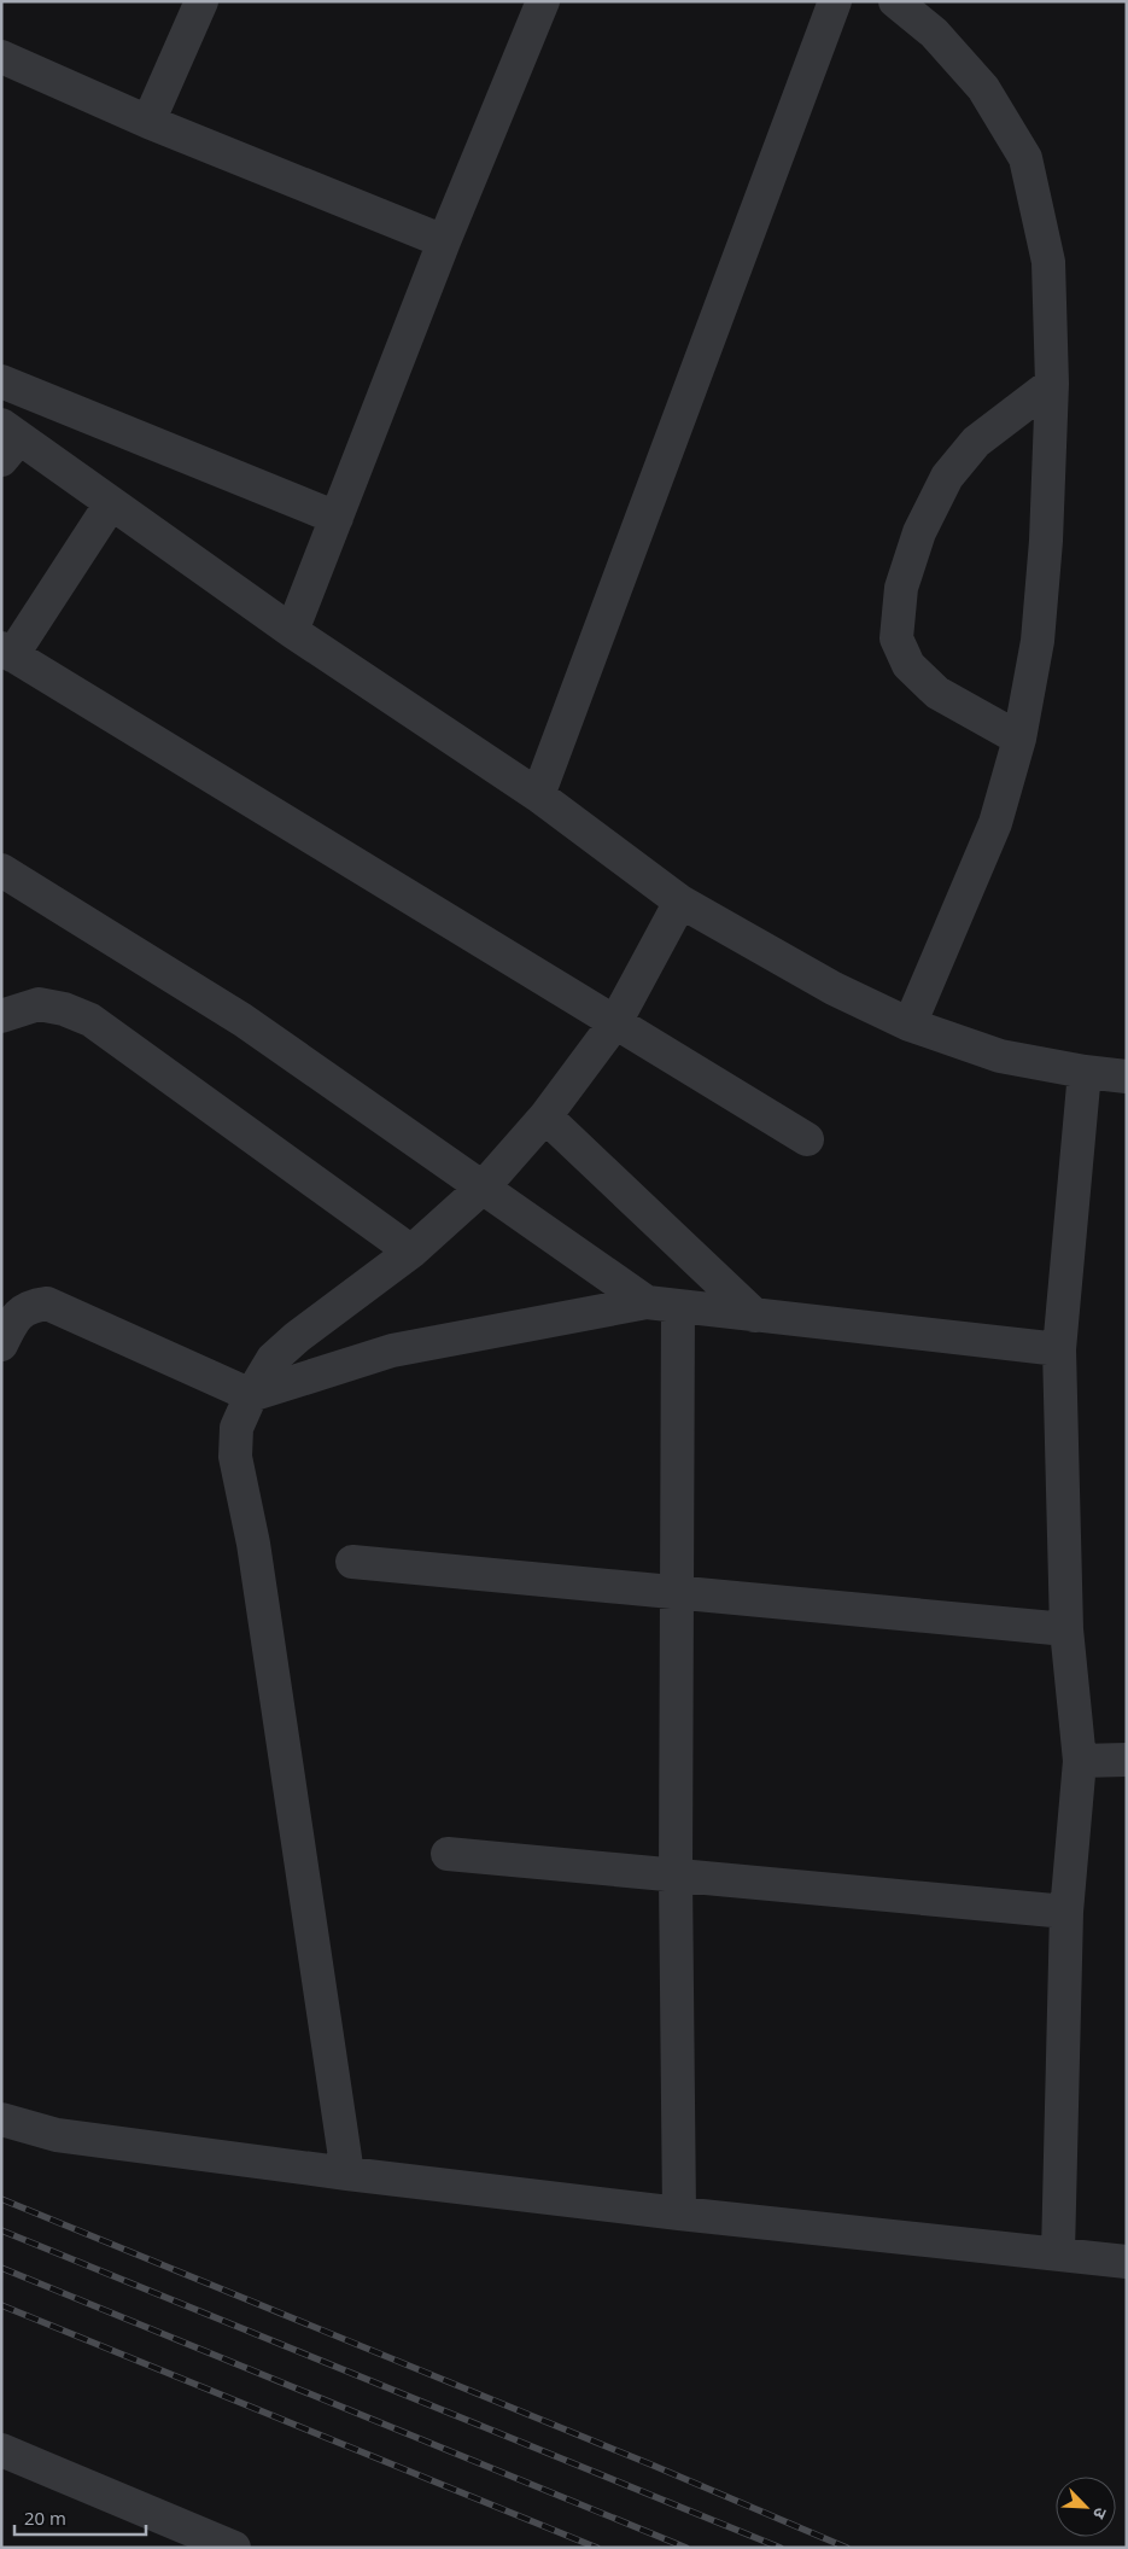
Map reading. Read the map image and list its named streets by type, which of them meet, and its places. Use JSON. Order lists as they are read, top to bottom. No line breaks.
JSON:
{"scale_bar":"20 m","north":"bottom right"}
